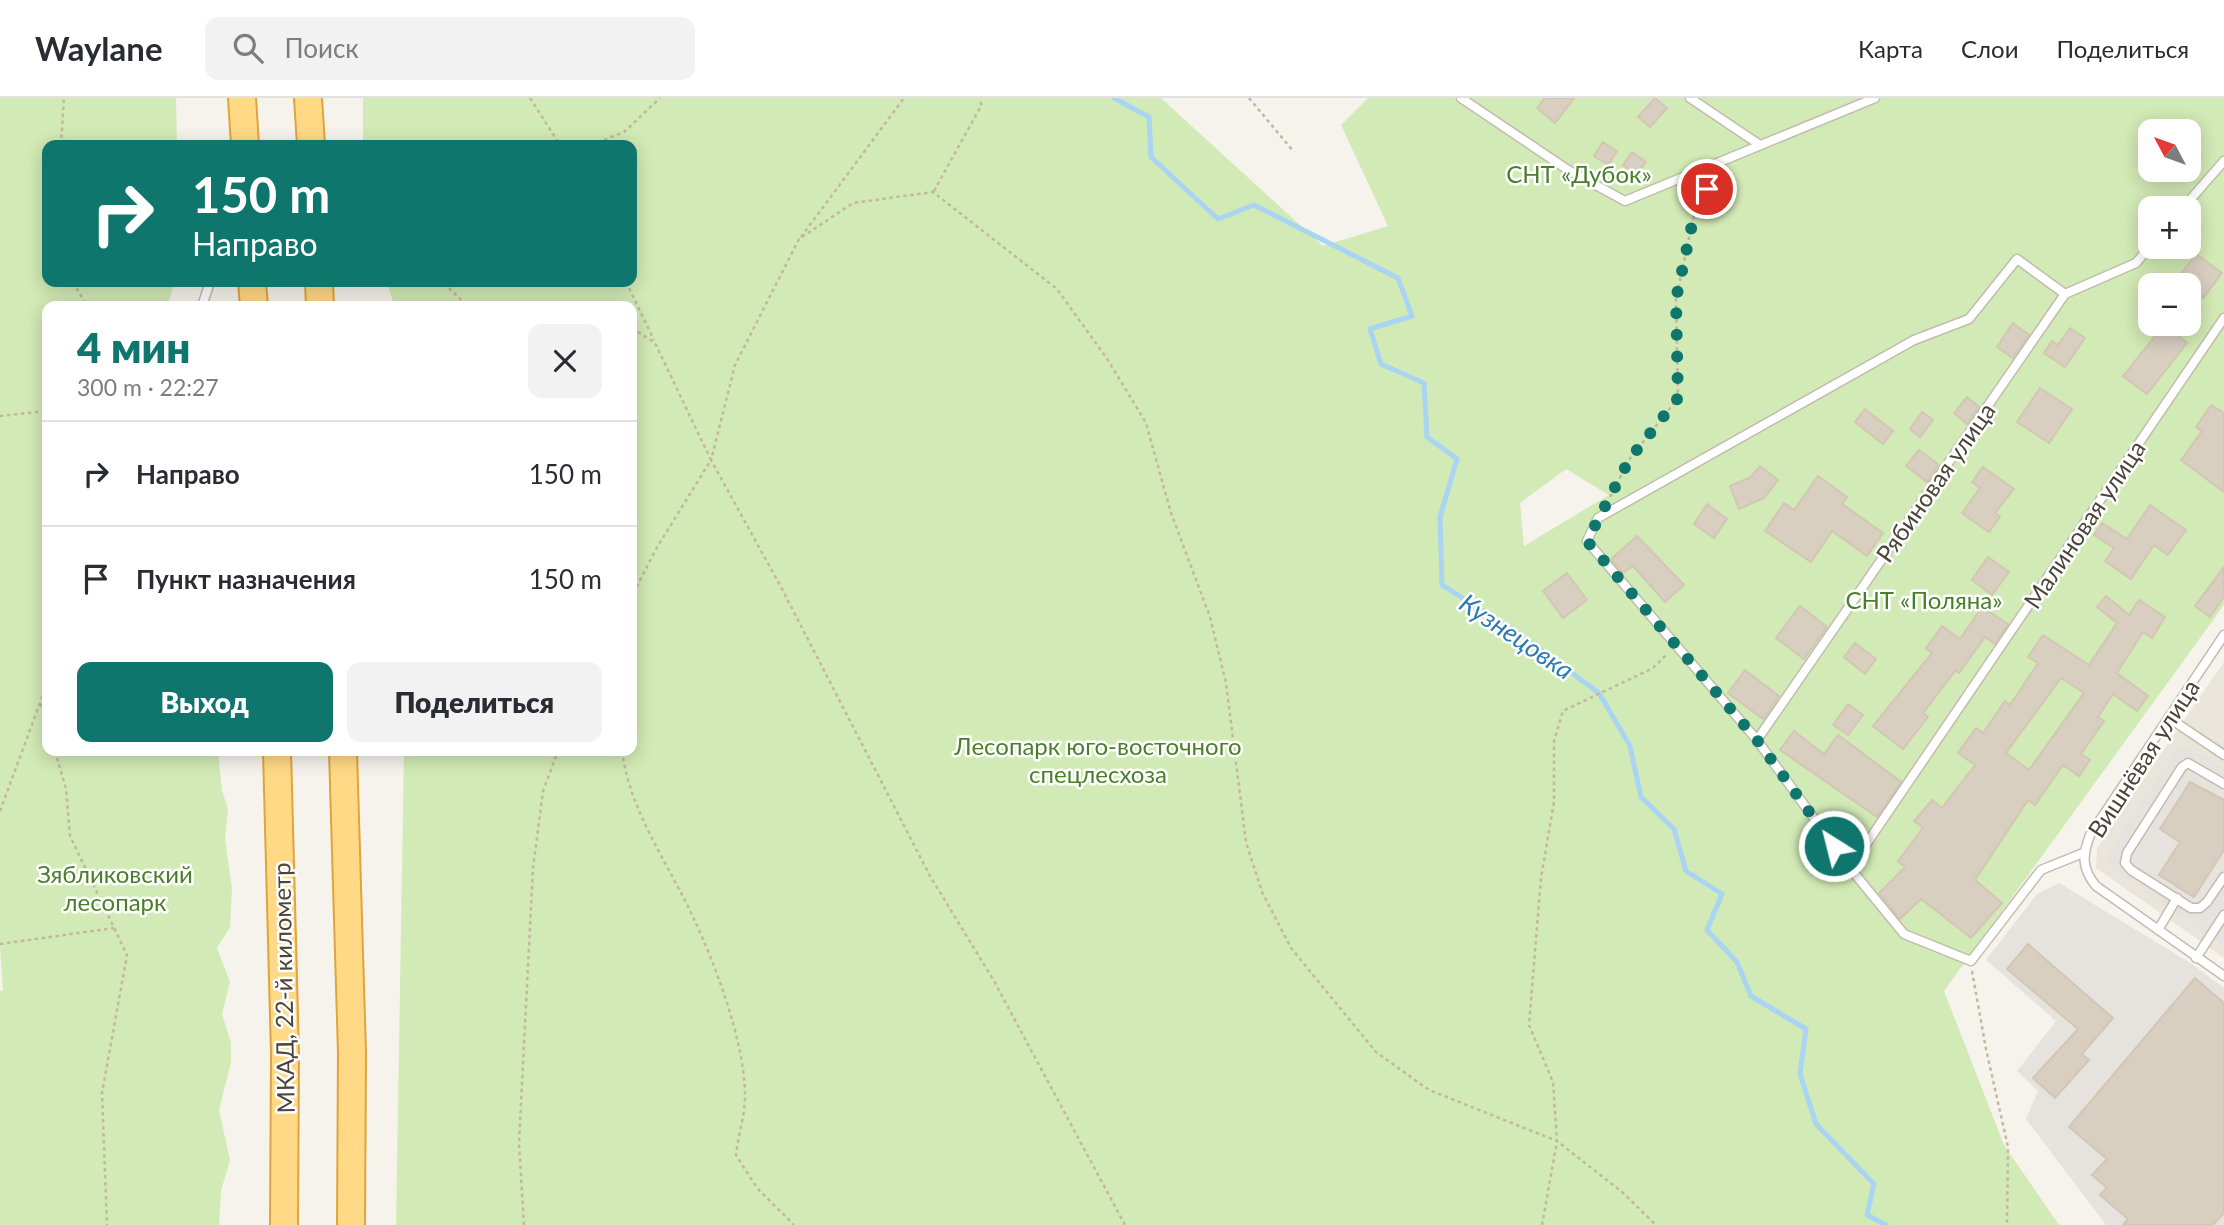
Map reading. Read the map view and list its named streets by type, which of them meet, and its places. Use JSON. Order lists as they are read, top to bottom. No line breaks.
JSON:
{"streets":{"highway":["МКАД, 22-й километр"],"lane":["Рябиновая улица","Малиновая улица","Вишнёвая улица"]},"water":["Кузнецовка"],"parks":["СНТ «Дубок»","СНТ «Поляна»","Лесопарк юго-восточного спецлесхоза","Зябликовский лесопарк"],"north":"top left","page":{"header":"Waylane","search":"Поиск","nav":["Карта","Слои","Поделиться"],"map_buttons":["+","−"],"turn":["150 m","Направо"],"heading":["4 мин","300 m · 22:27"],"list":[{"name":"Направо","value":"150 m"},{"name":"Пункт назначения","value":"150 m"}],"buttons":["Выход","Поделиться"]}}
